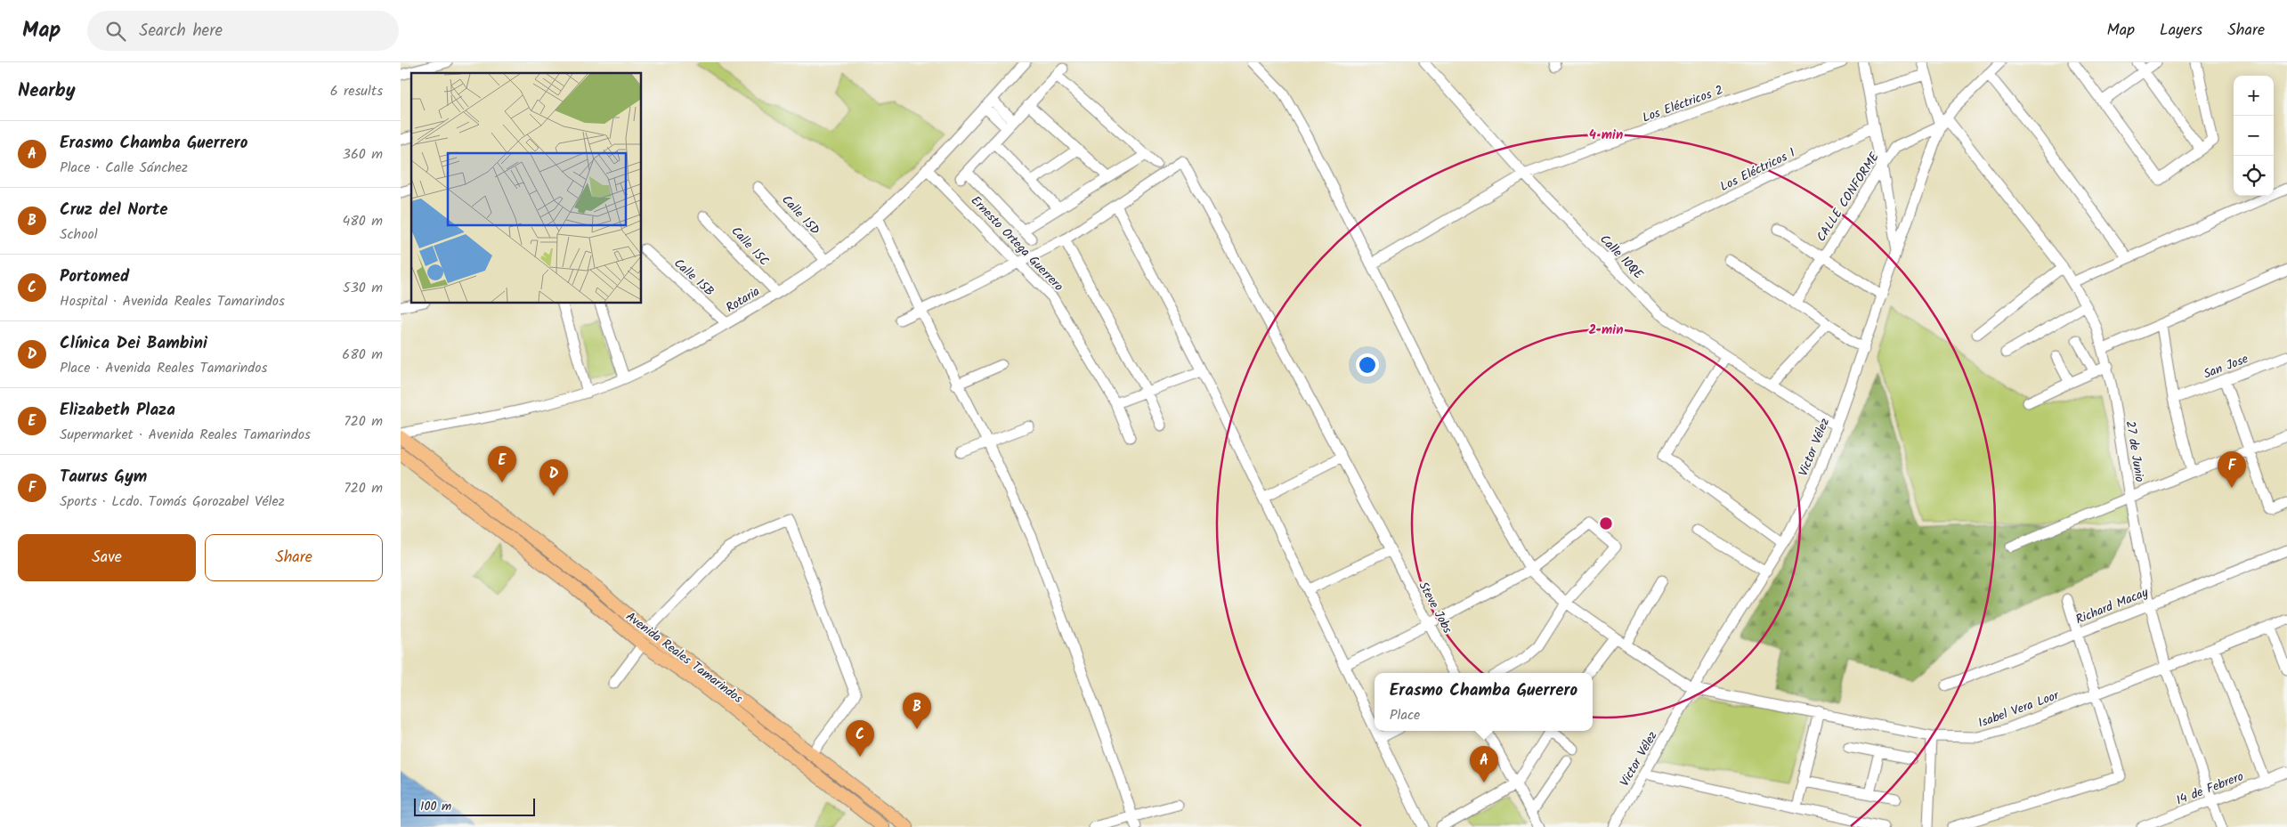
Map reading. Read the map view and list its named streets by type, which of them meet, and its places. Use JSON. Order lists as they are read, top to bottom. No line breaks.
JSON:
{"streets":{"main road":["Avenida Reales Tamarindos"],"street":["Los Eléctricos 2","Los Eléctricos 1","CALLE CONFORME","Calle 15D","Ernesto Ortega Guerrero","Calle 15C","Calle 10QE","Calle 15B","Rotaria","San Jose","Victor Vélez","27 de Junio","Richard Macay","Steve Jobs","Isabel Vera Loor","14 de Febrero"]},"crossings":[["Los Eléctricos 2","Calle 10QE"],["Los Eléctricos 1","Calle 10QE"],["CALLE CONFORME","Victor Vélez"],["CALLE CONFORME","27 de Junio"],["Calle 15D","Rotaria"],["Ernesto Ortega Guerrero","Rotaria"],["Calle 15C","Rotaria"],["Calle 10QE","Victor Vélez"],["Calle 15B","Rotaria"],["Rotaria","Avenida Reales Tamarindos"],["Victor Vélez","27 de Junio"],["Victor Vélez","Isabel Vera Loor"],["27 de Junio","Richard Macay"],["27 de Junio","Isabel Vera Loor"],["27 de Junio","14 de Febrero"]],"scale_bar":"100 m","page":{"header":"Map","search":"Search here","nav":["Map","Layers","Share"],"heading":["Nearby","6 results"],"map_buttons":["+","−"],"list":[{"mark":"A","name":"Erasmo Chamba Guerrero","note":"Place · Calle Sánchez","value":"360 m"},{"mark":"B","name":"Cruz del Norte","note":"School","value":"480 m"},{"mark":"C","name":"Portomed","note":"Hospital · Avenida Reales Tamarindos","value":"530 m"},{"mark":"D","name":"Clínica Dei Bambini","note":"Place · Avenida Reales Tamarindos","value":"680 m"},{"mark":"E","name":"Elizabeth Plaza","note":"Supermarket · Avenida Reales Tamarindos","value":"720 m"},{"mark":"F","name":"Taurus Gym","note":"Sports · Lcdo. Tomás Gorozabel Vélez","value":"720 m"}],"pins":["E","F","D","B","C","A"],"buttons":["Save","Share"],"popup":["Erasmo Chamba Guerrero","Place"],"scale":"100 m"},"rings":["4 min","2 min"]}
